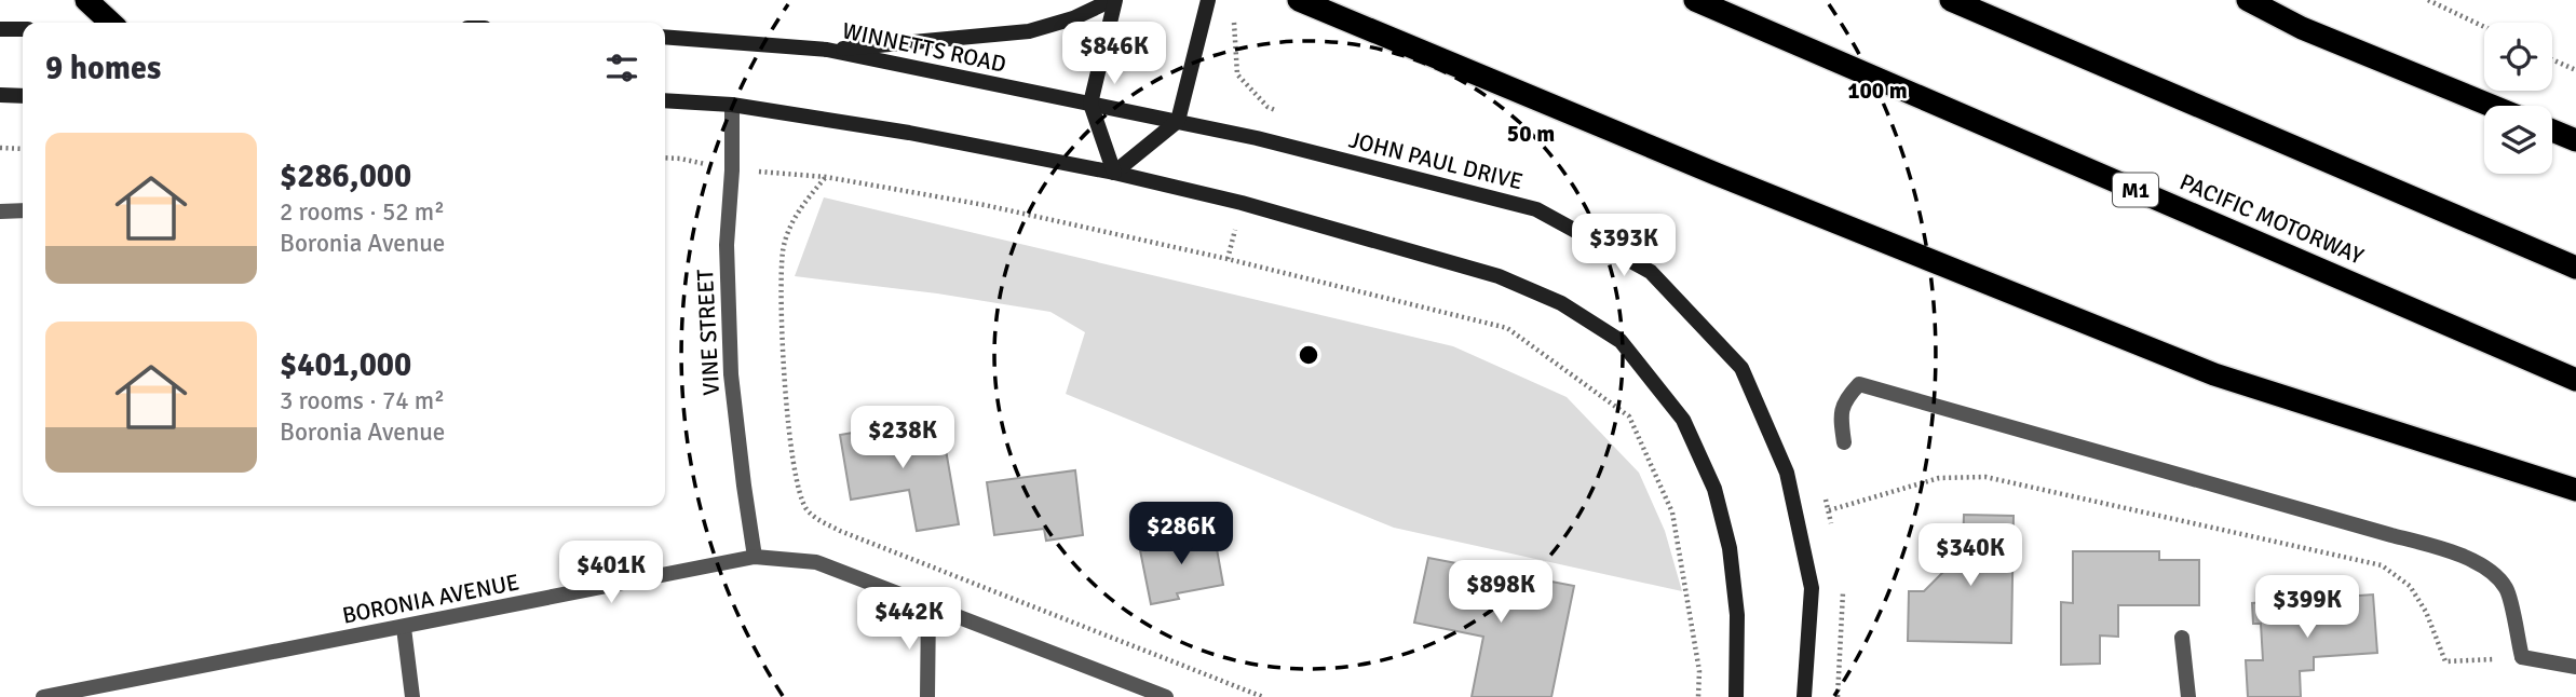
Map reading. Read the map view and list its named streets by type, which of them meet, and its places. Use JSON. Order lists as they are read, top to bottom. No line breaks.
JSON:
{"streets":{"highway":["M1","PACIFIC MOTORWAY"],"street":["WINNETTS ROAD","JOHN PAUL DRIVE","VINE STREET","BORONIA AVENUE"]},"crossings":[["WINNETTS ROAD","JOHN PAUL DRIVE"],["VINE STREET","BORONIA AVENUE"]],"page":{"price":["$846K","$393K","$238K","$286K","$340K","$401K","$898K","$399K","$442K"],"heading":"9 homes","list":[{"name":"$286,000","note":"2 rooms · 52 m² · Boronia Avenue"},{"name":"$401,000","note":"3 rooms · 74 m² · Boronia Avenue"}]},"rings":["100 m","50 m"]}
